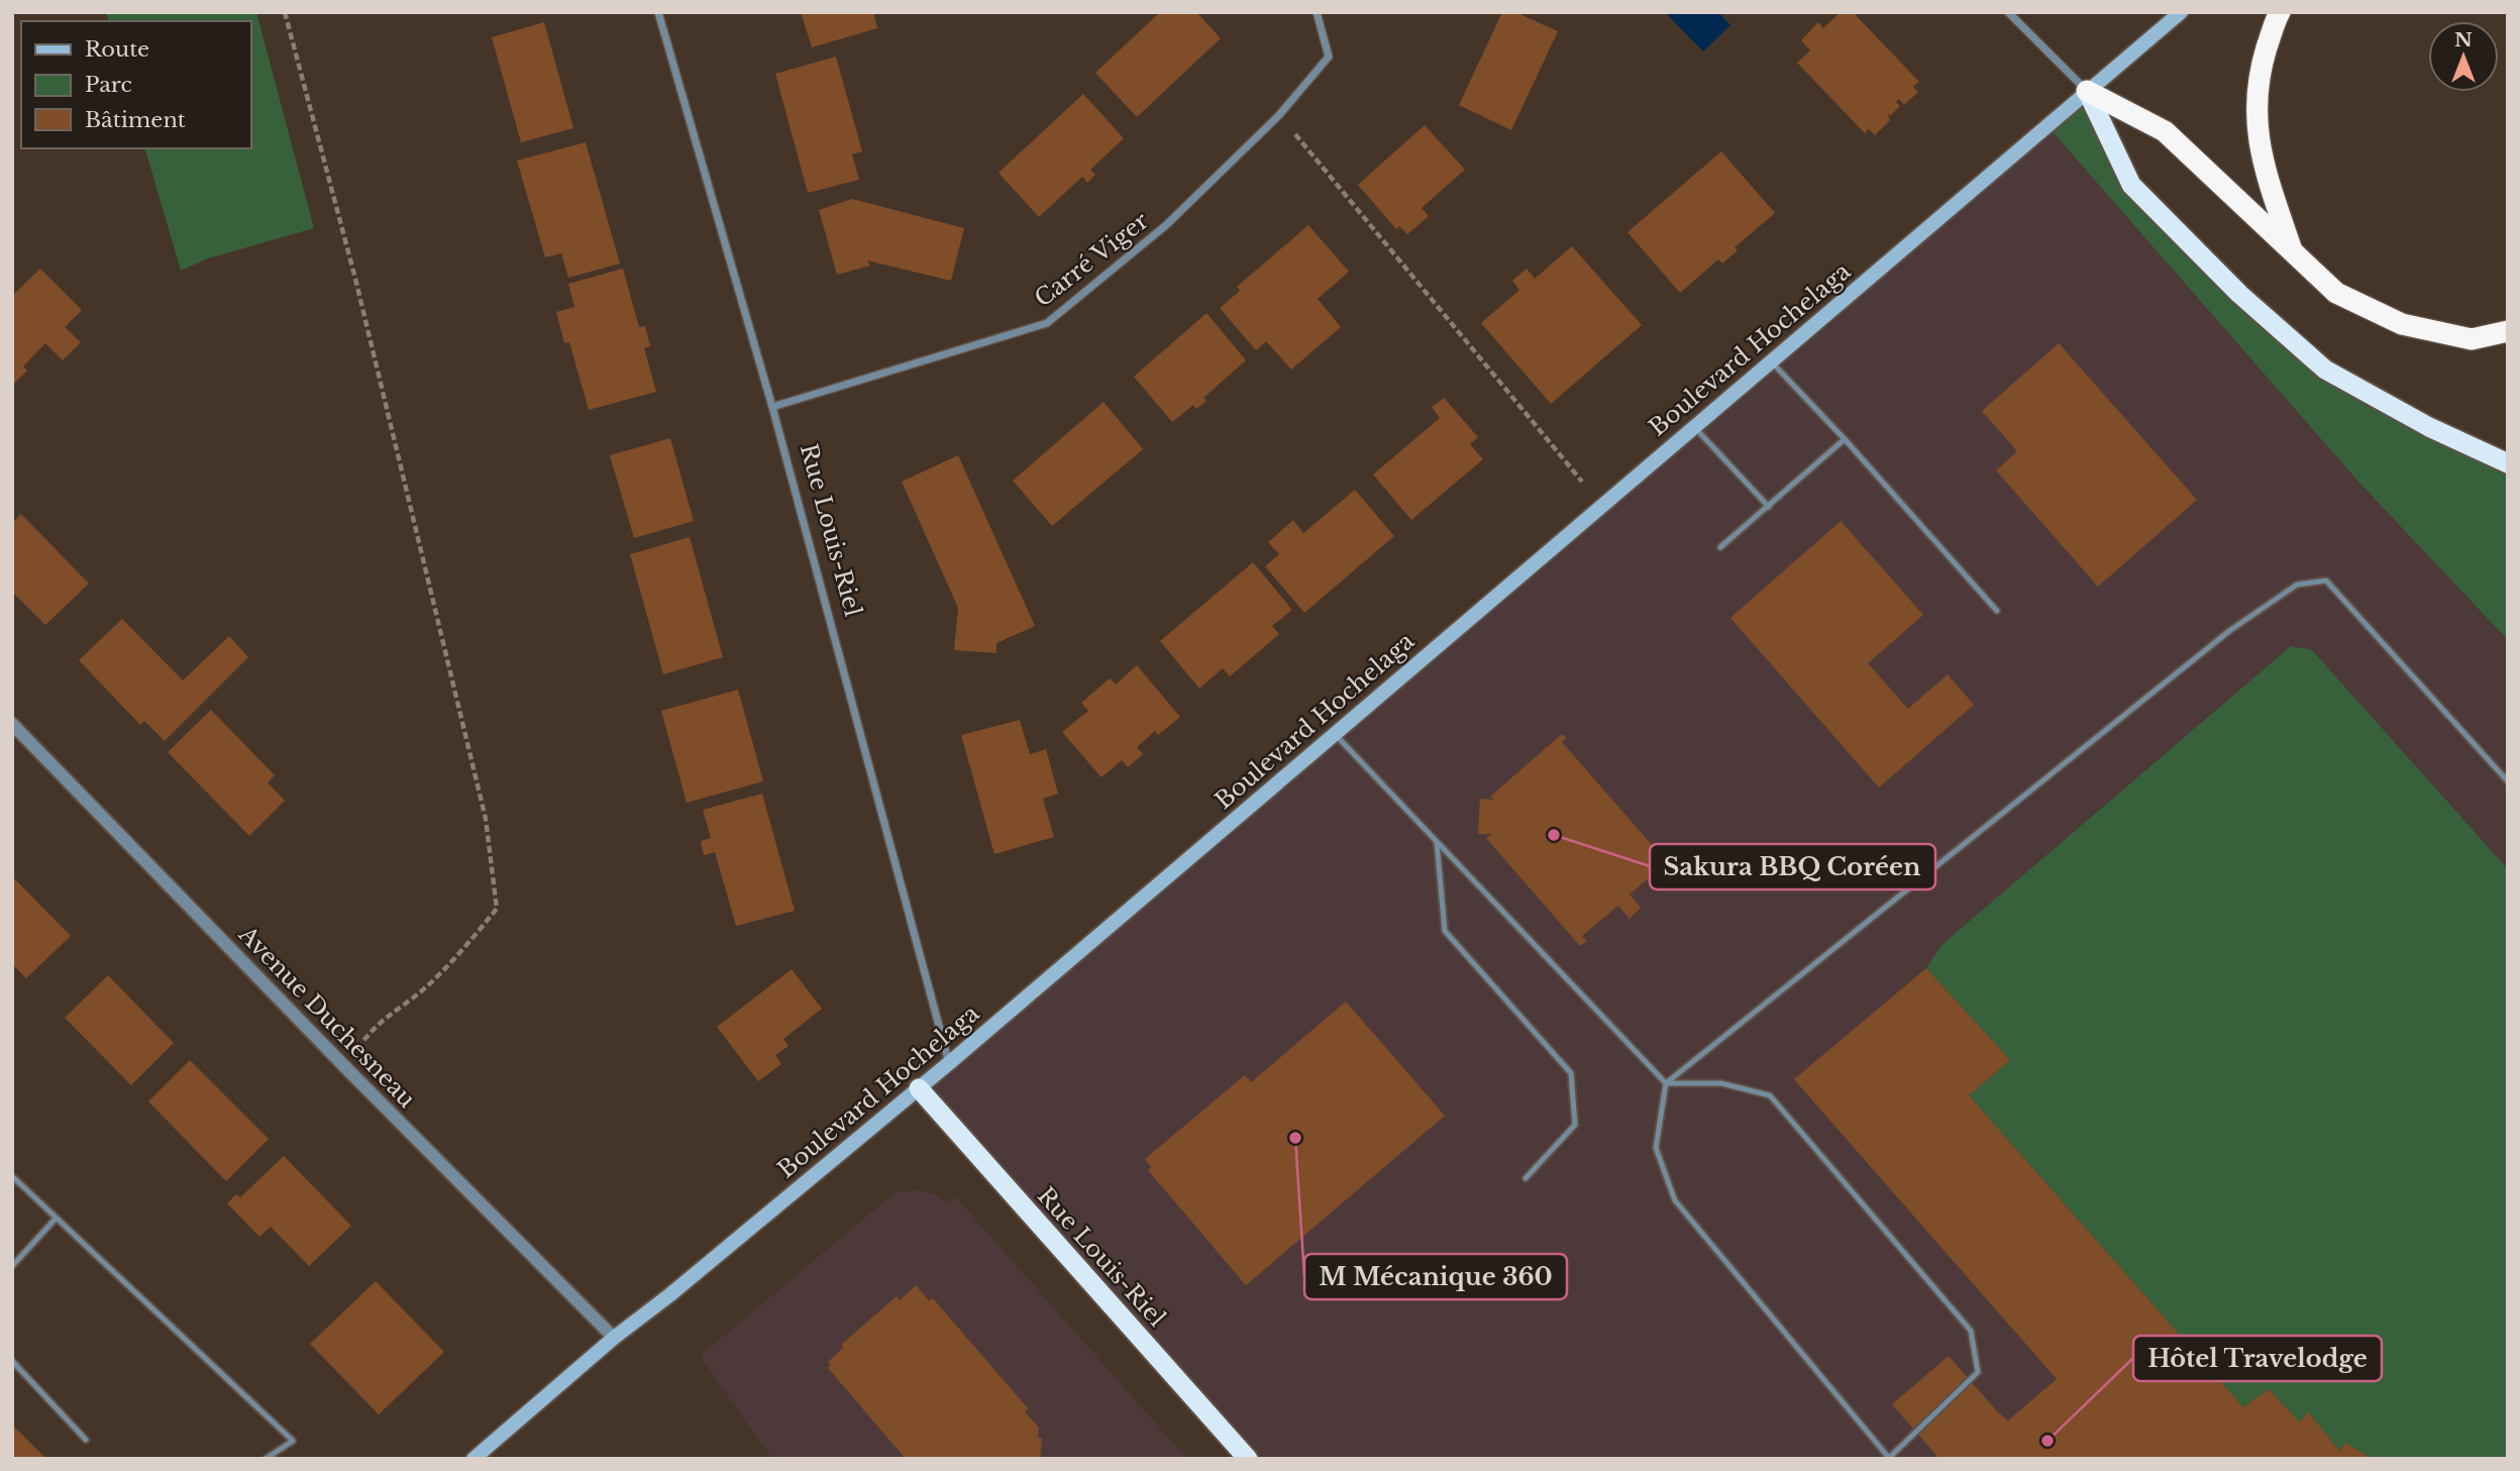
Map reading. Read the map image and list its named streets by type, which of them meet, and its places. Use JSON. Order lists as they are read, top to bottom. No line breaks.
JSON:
{"streets":{"highway":["Rue Louis-Riel"],"main road":["Boulevard Hochelaga"],"street":["Carré Viger","Avenue Duchesneau"]},"crossings":[["Carré Viger","Rue Louis-Riel"],["Boulevard Hochelaga","Rue Louis-Riel"],["Boulevard Hochelaga","Avenue Duchesneau"]],"places":["Sakura BBQ Coréen","M Mécanique 360","Hôtel Travelodge"],"legend":["Route","Parc","Bâtiment"],"north":"top"}
